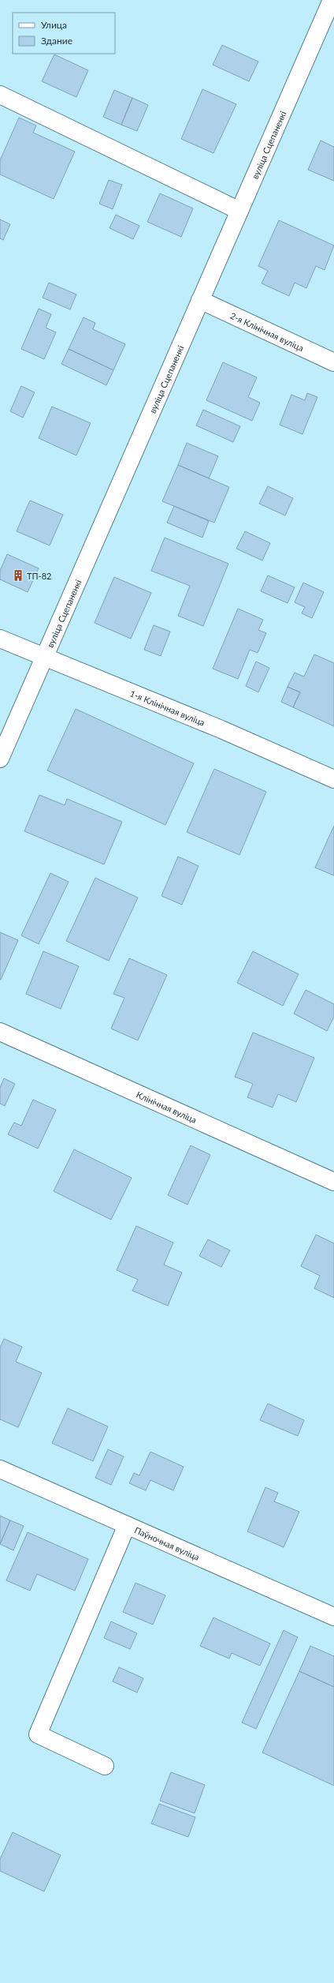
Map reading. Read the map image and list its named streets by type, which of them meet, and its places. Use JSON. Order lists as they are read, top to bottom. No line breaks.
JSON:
{"streets":{"street":["вуліца Сцепаненкі","2-я Клінічная вуліца","1-я Клінічная вуліца","Клінічная вуліца","Паўночная вуліца"]},"crossings":[["вуліца Сцепаненкі","2-я Клінічная вуліца"],["вуліца Сцепаненкі","1-я Клінічная вуліца"]],"places":{"building":["ТП-82"]},"legend":["Улица","Здание"]}
